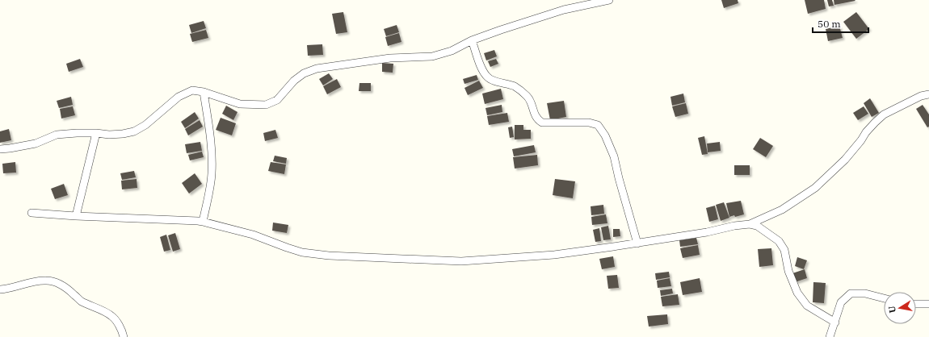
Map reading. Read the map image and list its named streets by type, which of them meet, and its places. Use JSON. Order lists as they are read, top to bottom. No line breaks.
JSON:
{"scale_bar":"50 m","north":"left"}
